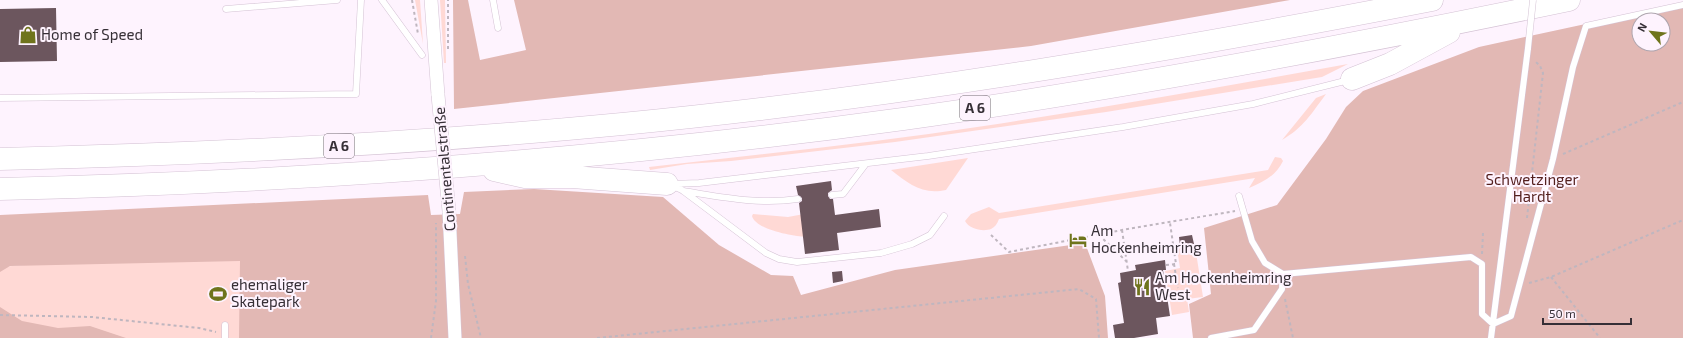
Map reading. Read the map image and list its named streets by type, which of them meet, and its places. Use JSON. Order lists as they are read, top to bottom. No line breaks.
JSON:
{"streets":{"highway":["A 6"],"street":["Continentalstraße"]},"parks":["Schwetzinger Hardt"],"places":{"shop":["Home of Speed"],"hotel":["Am Hockenheimring"],"restaurant":["Am Hockenheimring West"],"sports":["ehemaliger Skatepark"]},"scale_bar":"50 m","north":"top left"}
